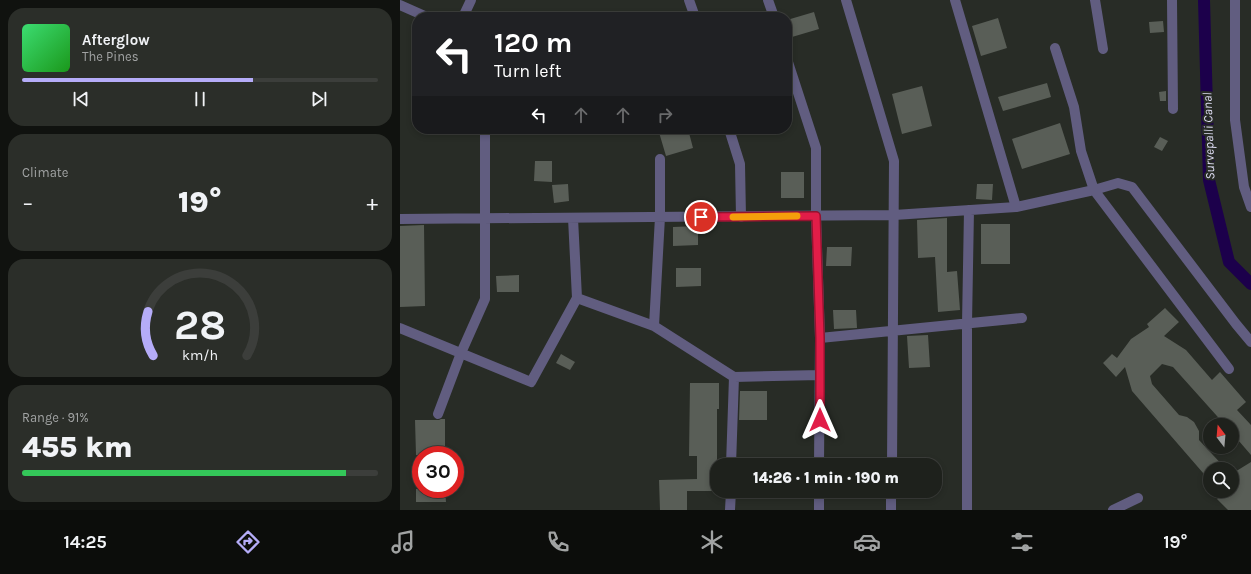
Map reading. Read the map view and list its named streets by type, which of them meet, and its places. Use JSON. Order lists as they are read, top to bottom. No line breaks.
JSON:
{"water":["Survepalli Canal"],"north":"top","page":{"turn":["120 m","Turn left"],"song":["Afterglow","The Pines"],"tile":["Climate",["Range · 91%","455 km"]],"heat":["−","19°","+"],"limit":"30","trip":"14:26 · 1 min · 190 m","tabs":["14:25","19°"],"gauge":["28","km/h"]}}
